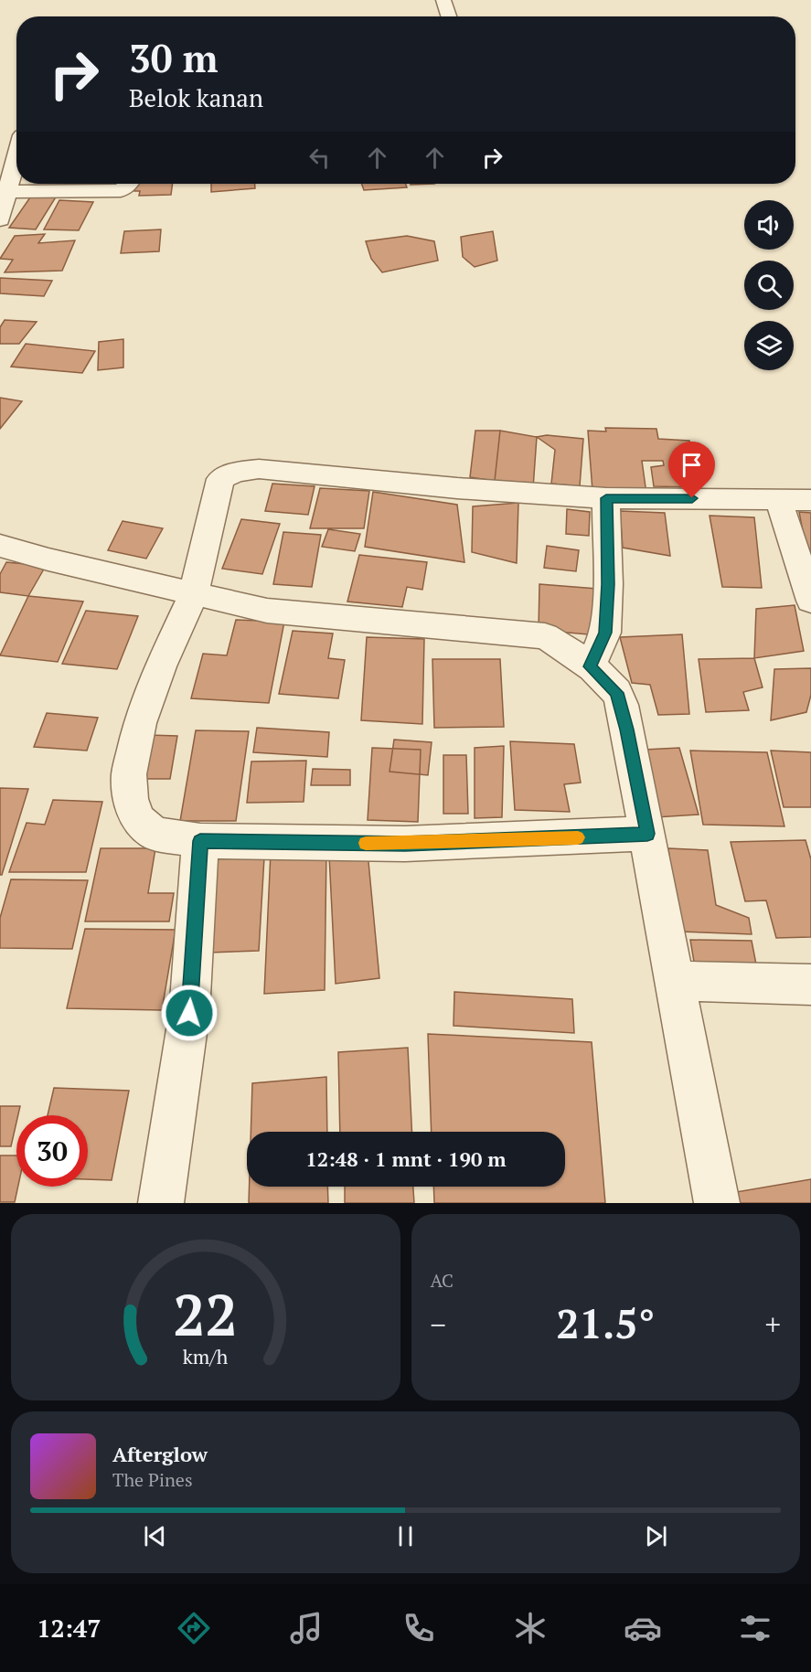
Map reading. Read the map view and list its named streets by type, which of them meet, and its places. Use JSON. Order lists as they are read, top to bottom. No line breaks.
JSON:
{"page":{"turn":["30 m","Belok kanan"],"limit":"30","trip":"12:48 · 1 mnt · 190 m","tile":"AC","heat":["−","21.5°","+"],"song":["Afterglow","The Pines"],"tabs":"12:47","gauge":["22","km/h"]}}
